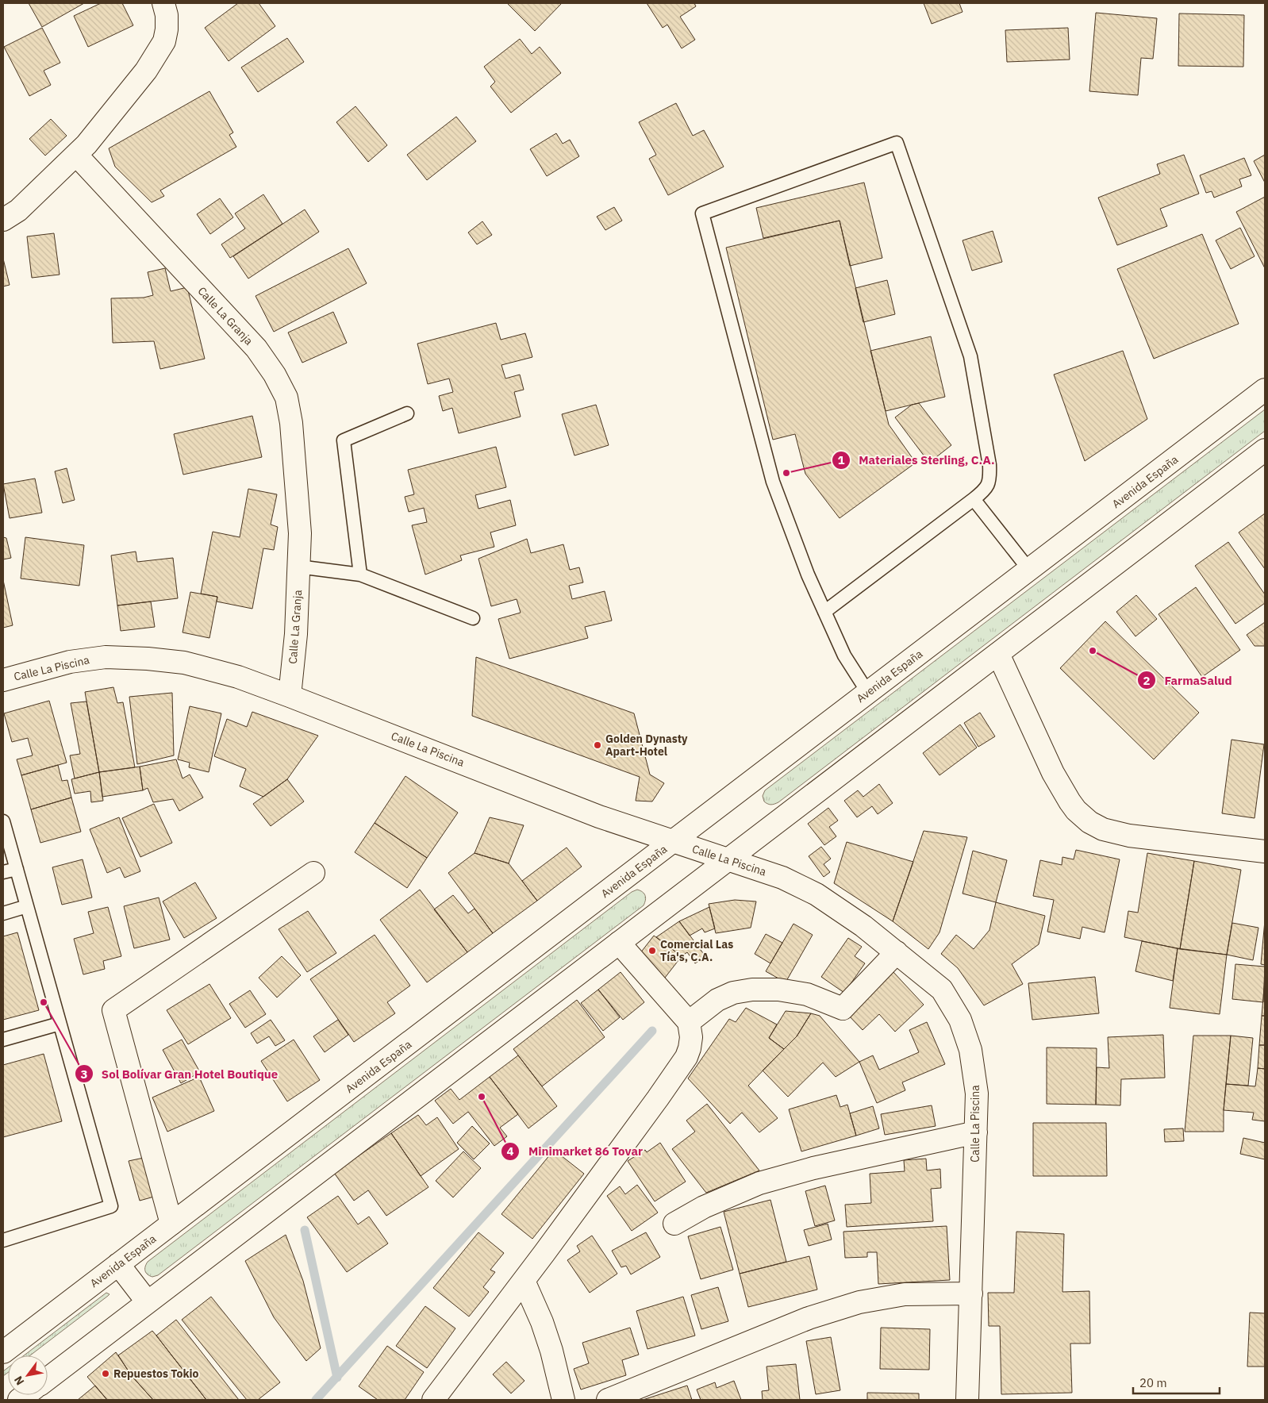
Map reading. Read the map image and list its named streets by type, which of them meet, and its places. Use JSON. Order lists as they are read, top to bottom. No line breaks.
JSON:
{"streets":{"street":["Calle La Granja","Avenida España","Calle La Piscina"]},"crossings":[["Calle La Granja","Calle La Piscina"],["Avenida España","Calle La Piscina"]],"places":["Materiales Sterling, C.A.","FarmaSalud","Golden Dynasty Apart-Hotel","Comercial Las Tía's, C.A.","Sol Bolívar Gran Hotel Boutique","Minimarket 86 Tovar","Repuestos Tokio"],"scale_bar":"20 m","north":"bottom left"}
